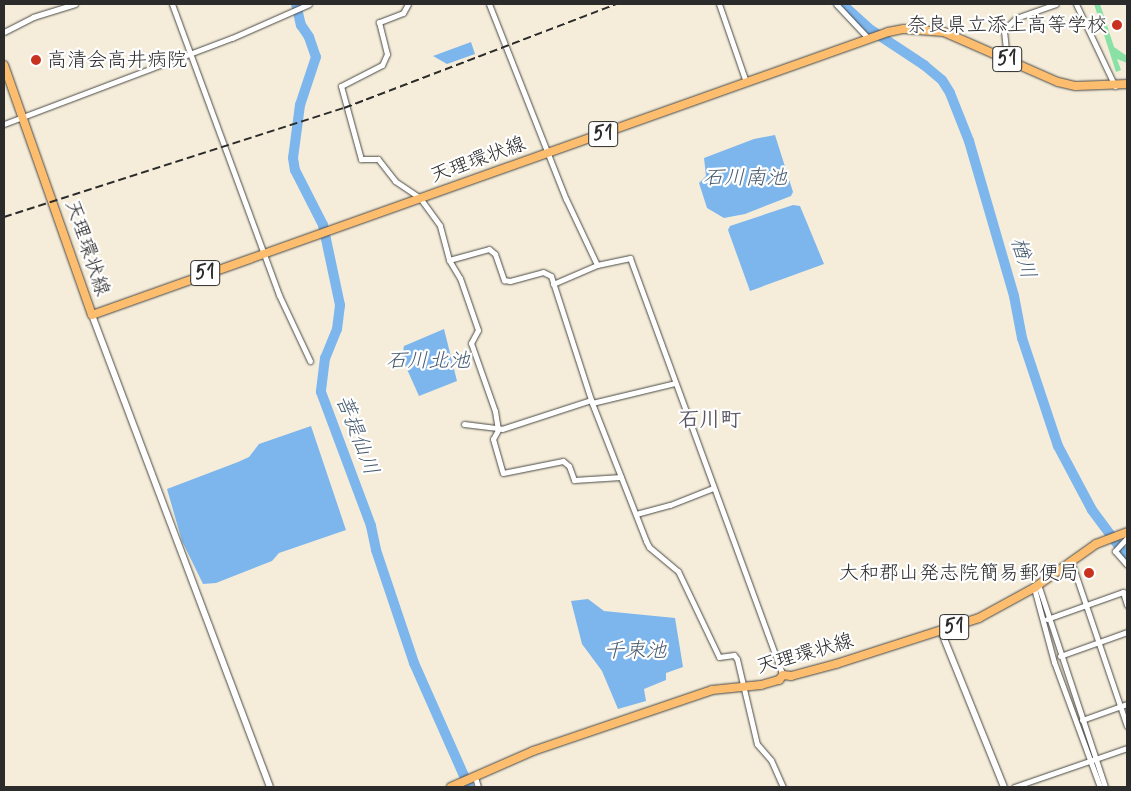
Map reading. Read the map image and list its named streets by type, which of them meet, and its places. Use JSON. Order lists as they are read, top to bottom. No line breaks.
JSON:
{"streets":{"main road":["51","天理環状線"]},"districts":["石川町"],"water":["石川南池","楢川","石川北池","菩提仙川","千束池"],"places":["奈良県立添上高等学校","高清会高井病院","大和郡山発志院簡易郵便局"]}
